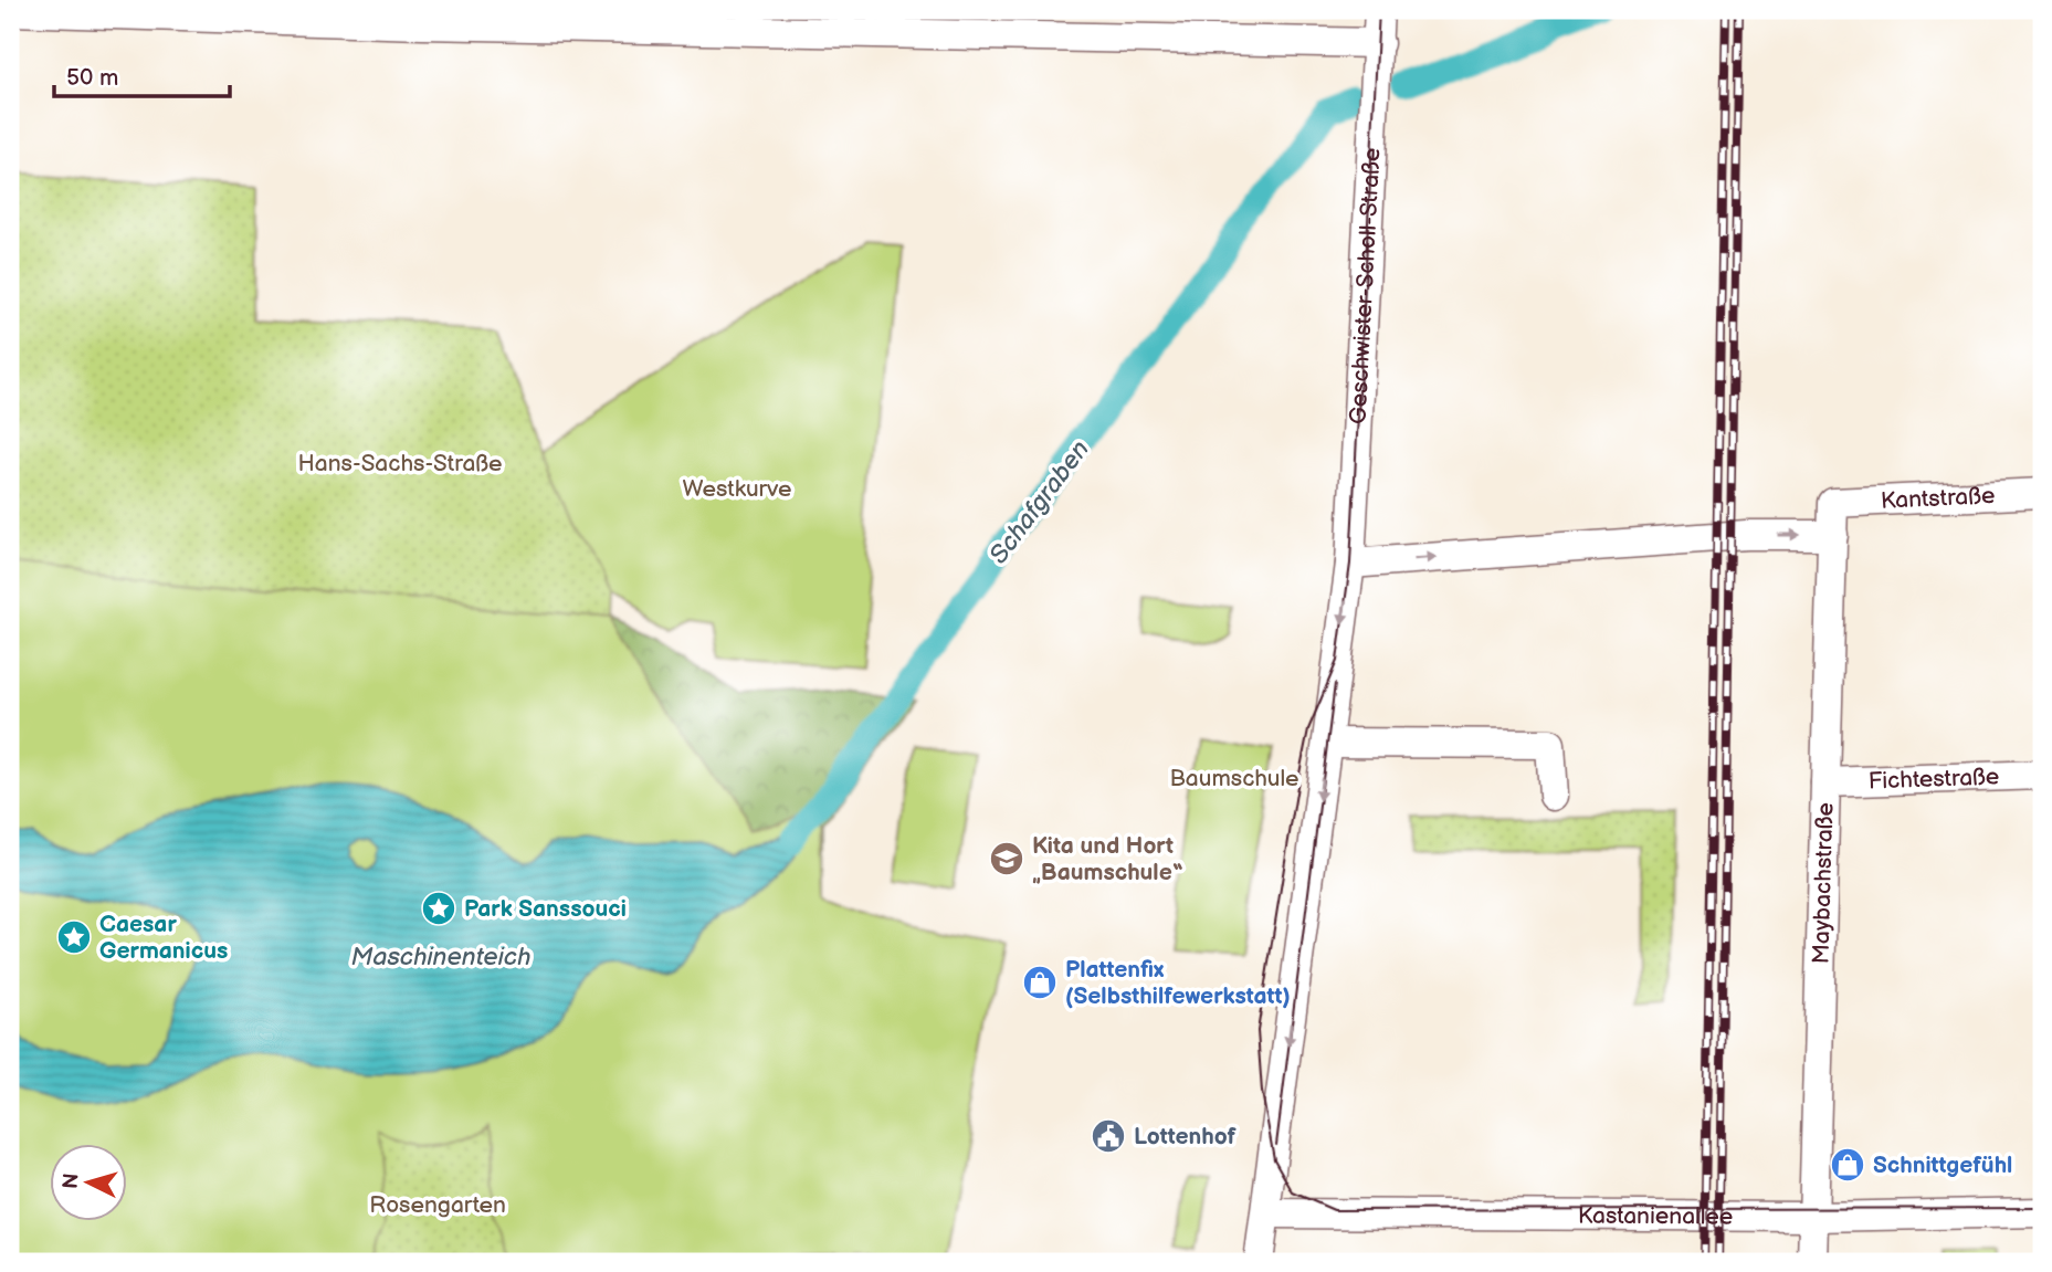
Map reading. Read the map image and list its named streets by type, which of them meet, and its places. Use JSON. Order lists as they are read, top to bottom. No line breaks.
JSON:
{"streets":{"street":["Geschwister-Scholl-Straße","Kantstraße","Fichtestraße","Maybachstraße","Kastanienallee"]},"crossings":[["Geschwister-Scholl-Straße","Kastanienallee"],["Kantstraße","Maybachstraße"],["Fichtestraße","Maybachstraße"],["Maybachstraße","Kastanienallee"]],"one_way":["Geschwister-Scholl-Straße"],"water":["Schafgraben","Maschinenteich"],"parks":["Hans-Sachs-Straße","Westkurve","Baumschule","Rosengarten"],"places":{"school or university":["Kita und Hort „Baumschule“"],"place":["Park Sanssouci","Caesar Germanicus"],"shop":["Plattenfix (Selbsthilfewerkstatt)","Schnittgefühl"],"public building":["Lottenhof"]},"scale_bar":"50 m","north":"left"}
